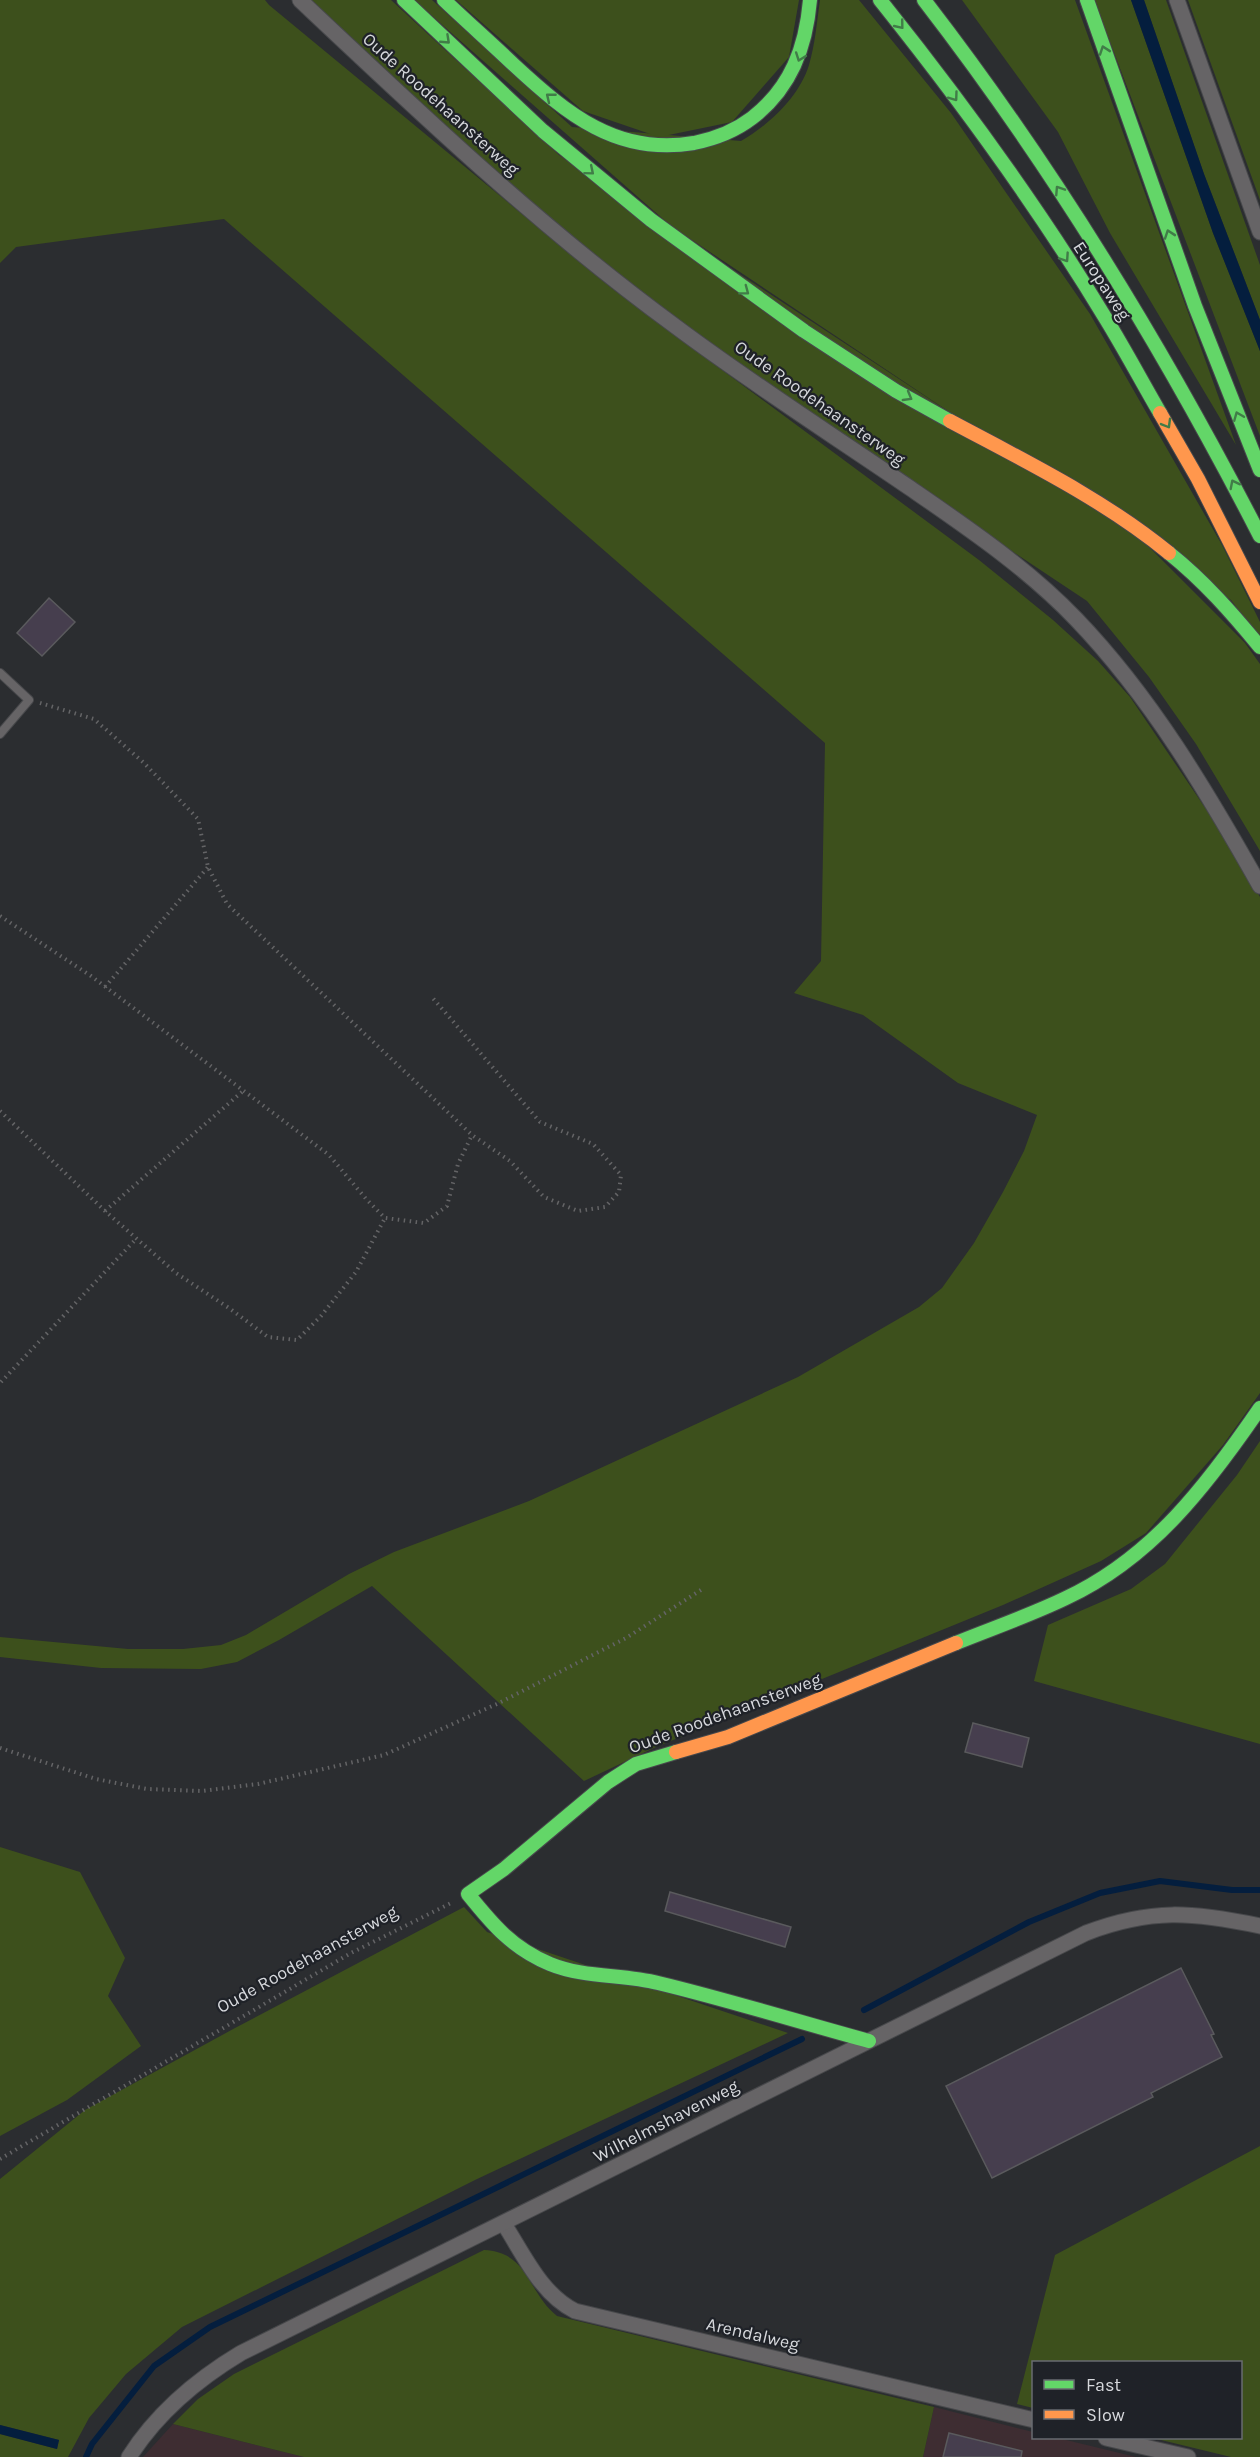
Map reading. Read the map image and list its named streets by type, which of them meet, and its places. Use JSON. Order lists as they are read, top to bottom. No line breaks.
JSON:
{"streets":{"main road":["Oude Roodehaansterweg","Europaweg"],"street":["Wilhelmshavenweg","Arendalweg"]},"crossings":[["Wilhelmshavenweg","Arendalweg"]],"legend":["Fast","Slow"]}
